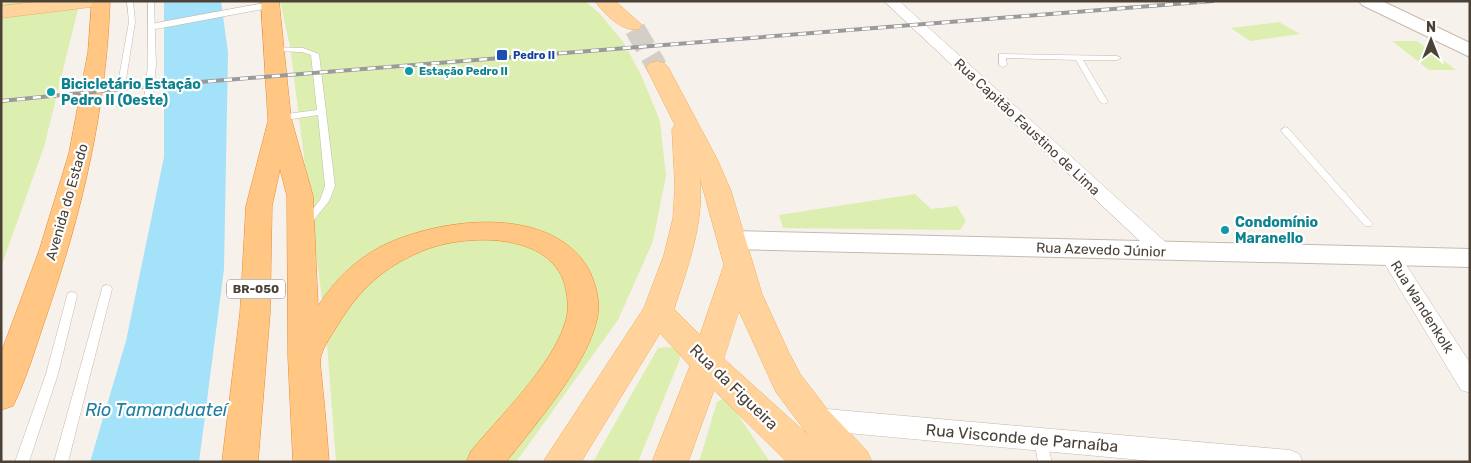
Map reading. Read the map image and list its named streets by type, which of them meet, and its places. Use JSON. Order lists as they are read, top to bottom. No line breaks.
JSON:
{"streets":{"highway":["Avenida do Estado","BR-050"],"main road":["Rua da Figueira"],"street":["Rua Capitão Faustino de Lima","Rua Azevedo Júnior","Rua Wandenkolk","Rua Visconde de Parnaíba"]},"crossings":[["Rua Capitão Faustino de Lima","Rua Azevedo Júnior"],["Rua Azevedo Júnior","Rua Wandenkolk"]],"water":["Rio Tamanduateí"],"places":{"transit":["Pedro II"],"other":["Estação Pedro II","Bicicletário Estação Pedro II (Oeste)","Condomínio Maranello"]},"north":"top"}
